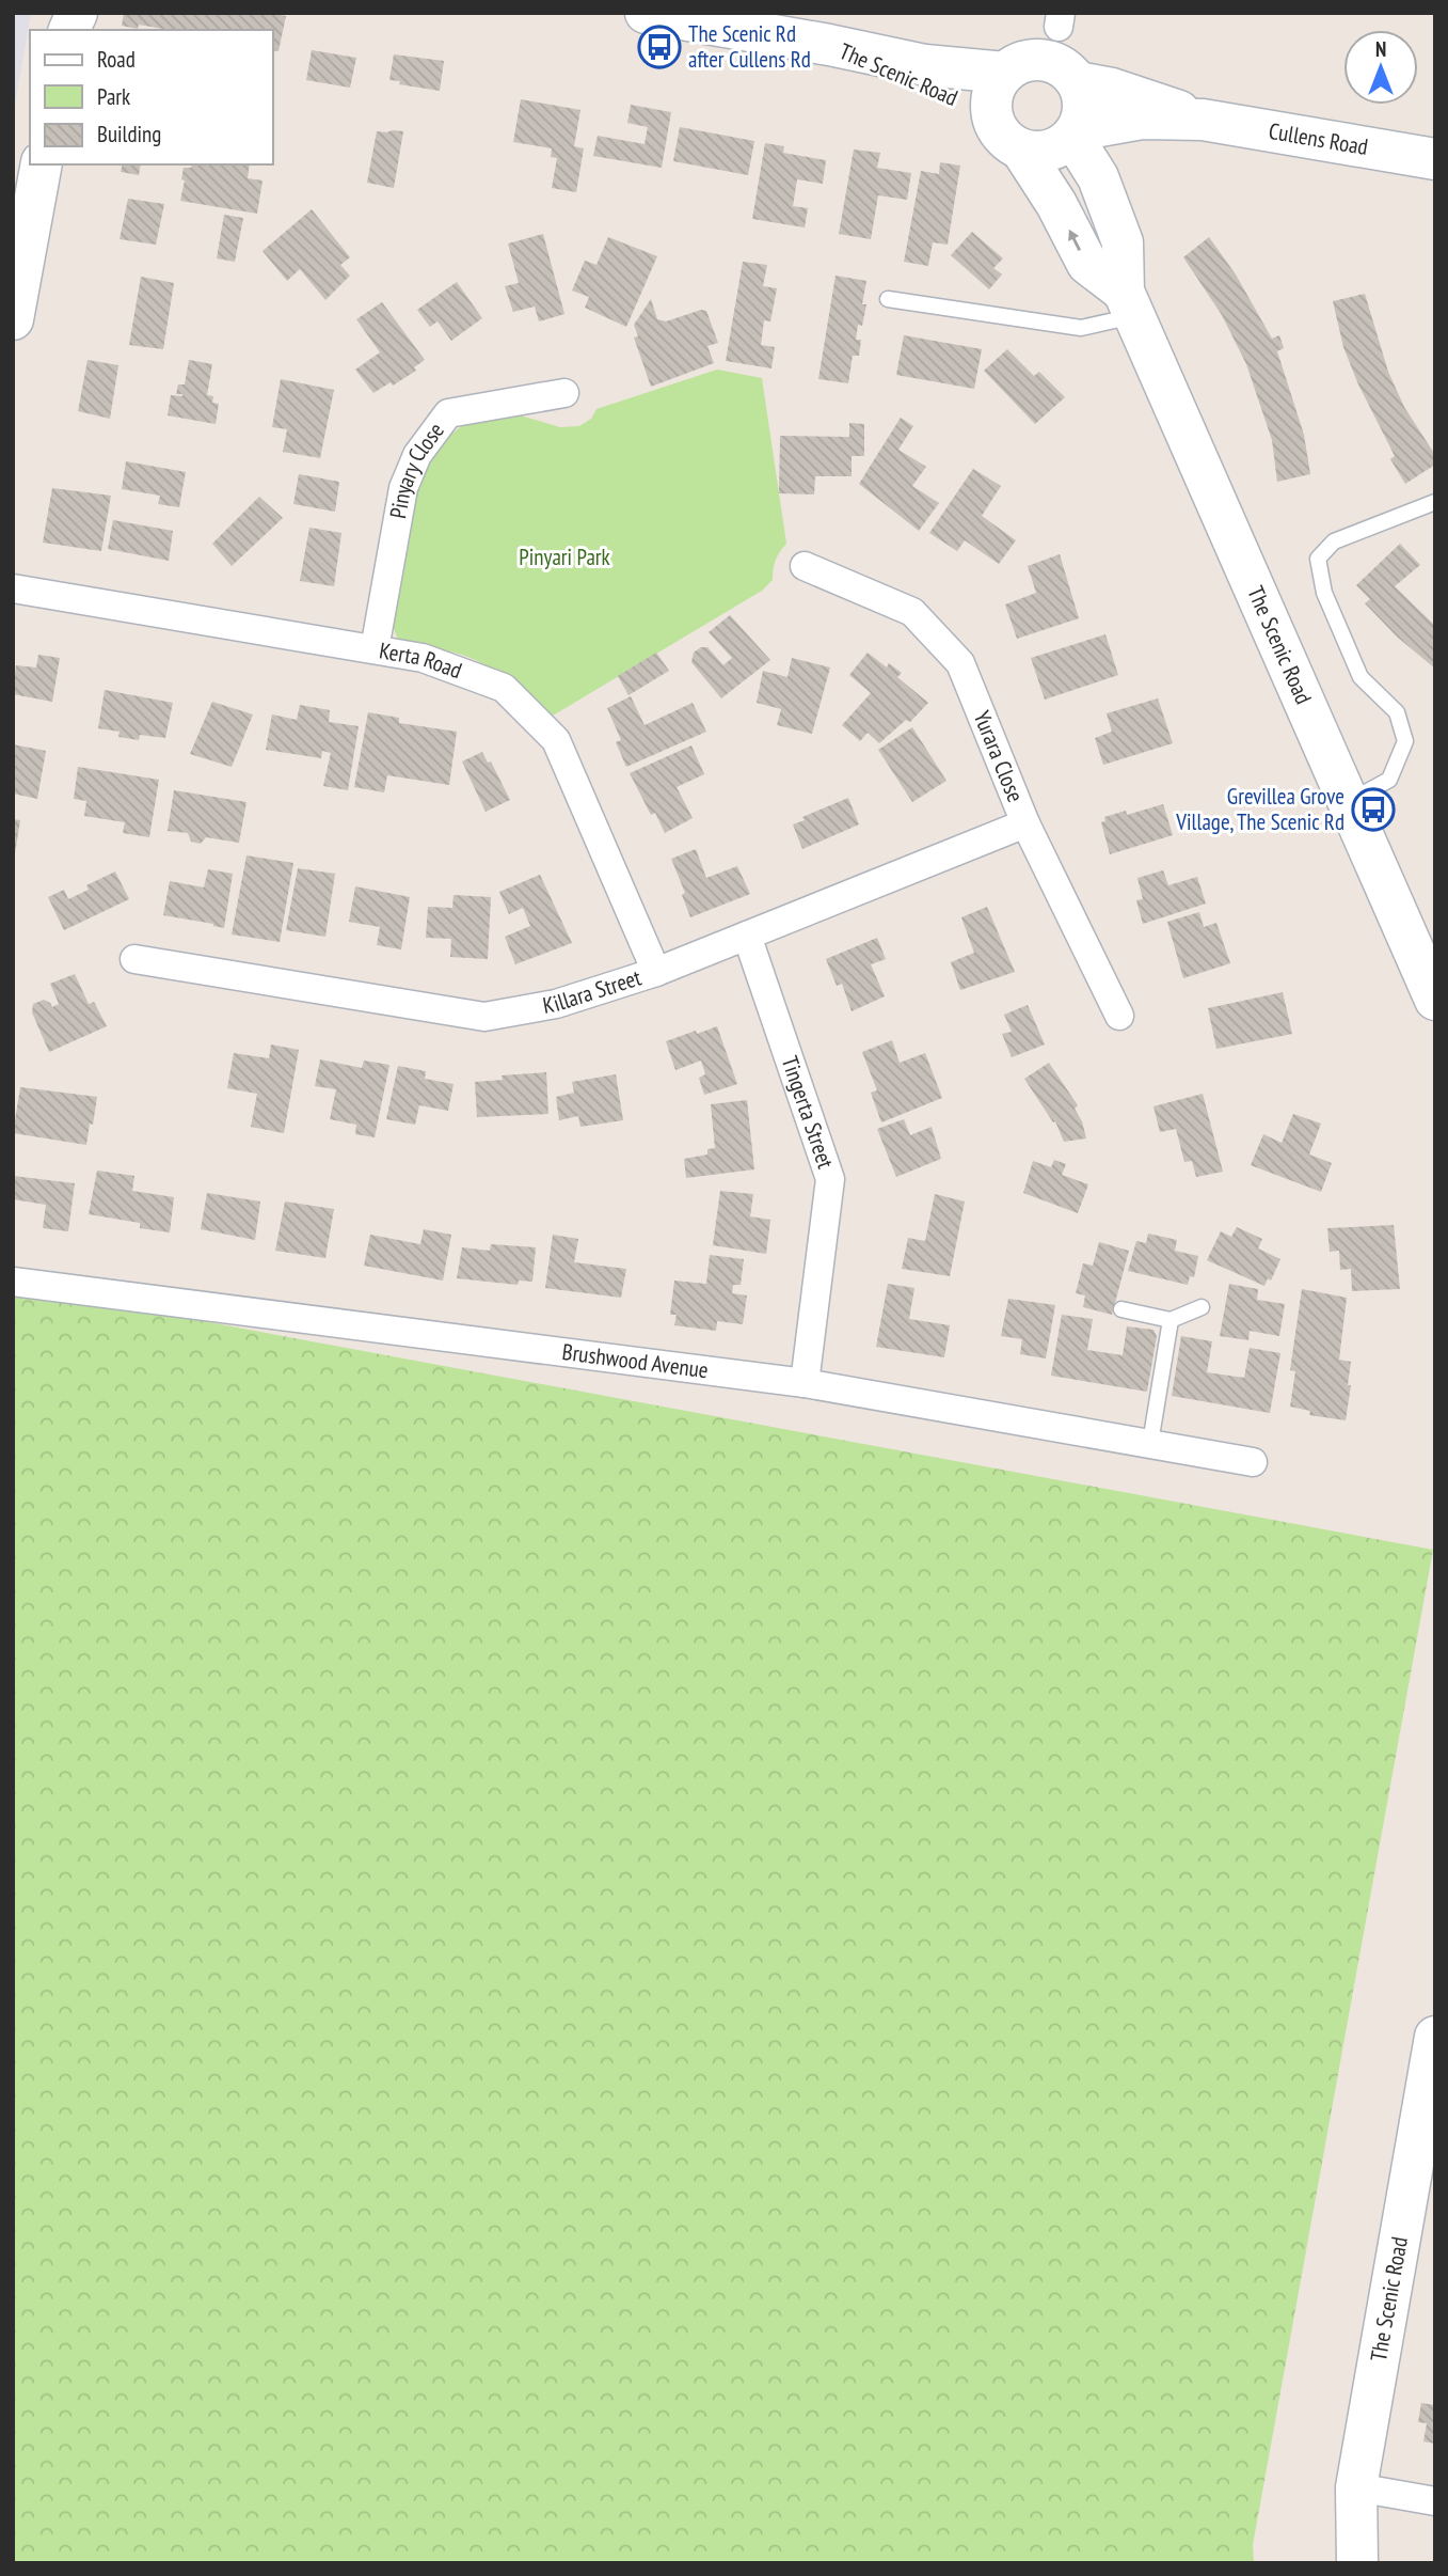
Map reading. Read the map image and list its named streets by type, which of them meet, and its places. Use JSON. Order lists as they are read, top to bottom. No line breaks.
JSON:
{"streets":{"main road":["The Scenic Road","Cullens Road"],"street":["Pinyary Close","Kerta Road","Yurara Close","Killara Street","Tingerta Street","Brushwood Avenue"]},"crossings":[["The Scenic Road","Cullens Road"],["Pinyary Close","Kerta Road"],["Kerta Road","Killara Street"],["Yurara Close","Killara Street"],["Killara Street","Tingerta Street"],["Tingerta Street","Brushwood Avenue"]],"parks":["Pinyari Park"],"places":{"bus stop":["The Scenic Rd after Cullens Rd","Grevillea Grove Village, The Scenic Rd"]},"legend":["Road","Park","Building"],"north":"top"}
